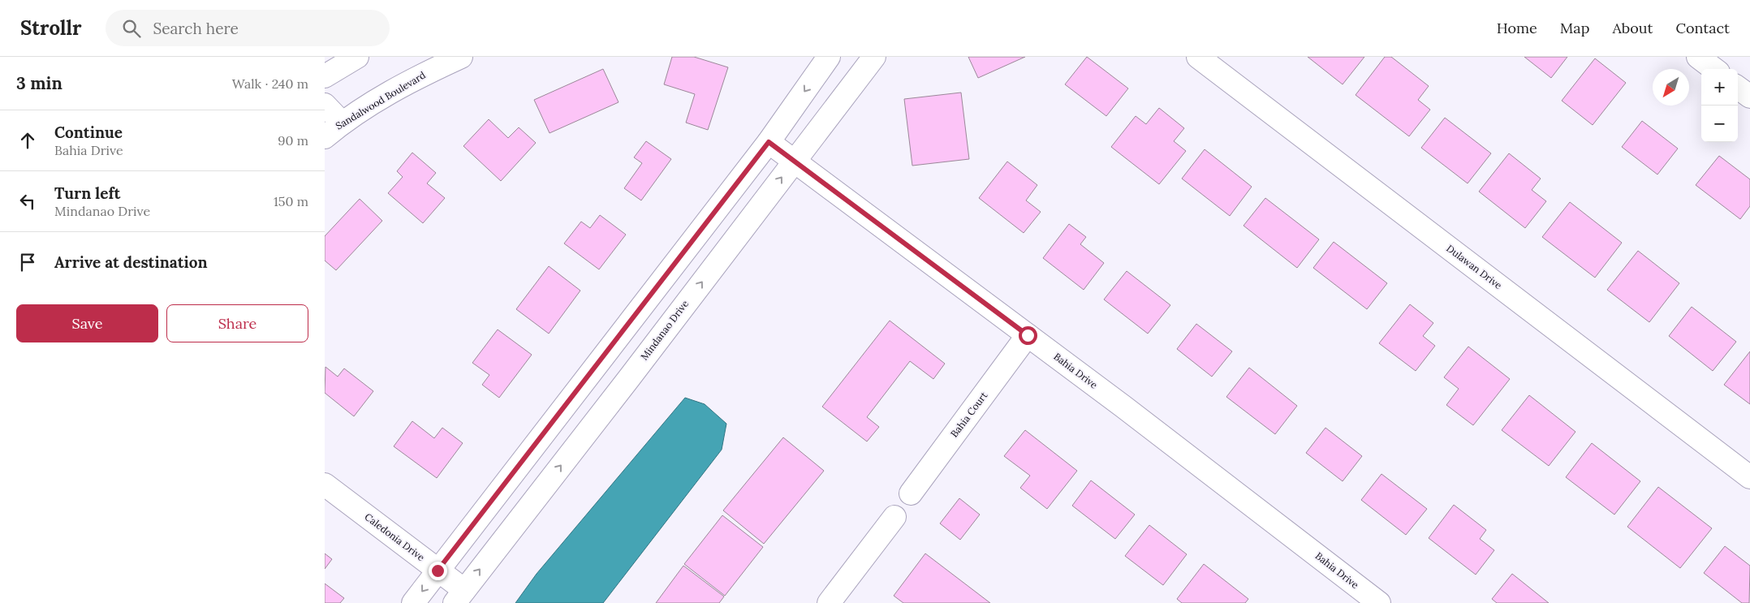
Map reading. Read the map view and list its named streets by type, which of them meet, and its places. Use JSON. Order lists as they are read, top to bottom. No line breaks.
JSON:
{"streets":{"street":["Sandalwood Boulevard","Dulawan Drive","Mindanao Drive","Bahia Drive","Bahia Court","Caledonia Drive"]},"crossings":[["Mindanao Drive","Bahia Drive"],["Mindanao Drive","Caledonia Drive"],["Bahia Drive","Bahia Court"]],"north":"bottom left","page":{"header":"Strollr","search":"Search here","nav":["Home","Map","About","Contact"],"heading":["3 min","Walk · 240 m"],"map_buttons":["+","−"],"list":[["Continue","Bahia Drive","90 m"],["Turn left","Mindanao Drive","150 m"],"Arrive at destination"],"buttons":["Save","Share"]}}
